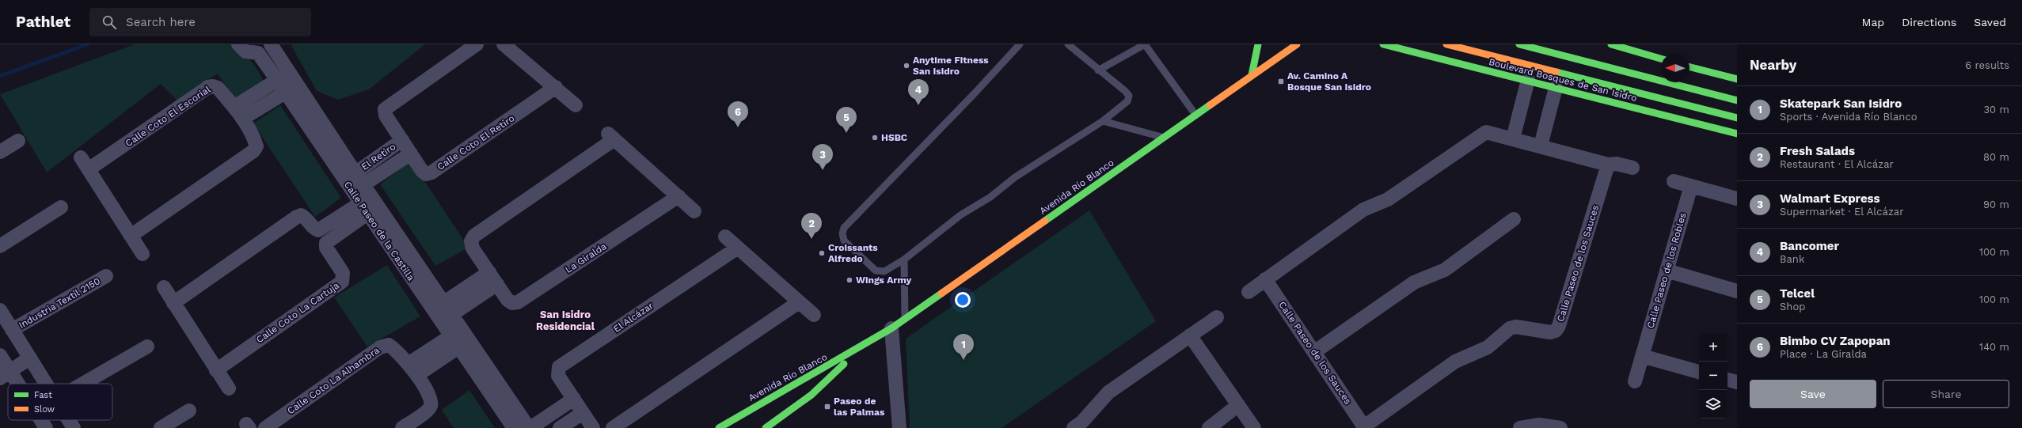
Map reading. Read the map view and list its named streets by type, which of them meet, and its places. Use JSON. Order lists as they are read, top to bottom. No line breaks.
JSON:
{"streets":{"street":["Boulevard Bosques de San Isidro","Calle Coto El Escorial","Calle Coto El Retiro","El Retiro","Avenida Río Blanco","Calle Paseo de la Castilla","La Giralda","Calle Paseo de los Sauces","Calle Paseo de los Robles","Industria Textil 2150","Calle Coto La Cartuja","El Alcázar","Calle Coto La Alhambra"]},"crossings":[["Calle Coto El Retiro","El Retiro"],["El Retiro","Calle Paseo de la Castilla"],["Calle Paseo de la Castilla","Calle Coto La Cartuja"]],"districts":["San Isidro Residencial"],"places":{"other":["Anytime Fitness San Isidro","HSBC","Croissants Alfredo","Wings Army"],"transit":["Av. Camino A Bosque San Isidro","Paseo de las Palmas"]},"legend":["Fast","Slow"],"north":"left","page":{"header":"Pathlet","search":"Search here","nav":["Map","Directions","Saved"],"heading":["Nearby","6 results"],"pins":["4","6","5","3","2","1"],"list":[{"mark":"1","name":"Skatepark San Isidro","note":"Sports · Avenida Río Blanco","value":"30 m"},{"mark":"2","name":"Fresh Salads","note":"Restaurant · El Alcázar","value":"80 m"},{"mark":"3","name":"Walmart Express","note":"Supermarket · El Alcázar","value":"90 m"},{"mark":"4","name":"Bancomer","note":"Bank","value":"100 m"},{"mark":"5","name":"Telcel","note":"Shop","value":"100 m"},{"mark":"6","name":"Bimbo CV Zapopan","note":"Place · La Giralda","value":"140 m"}],"map_buttons":["+","−"],"buttons":["Save","Share"]}}
